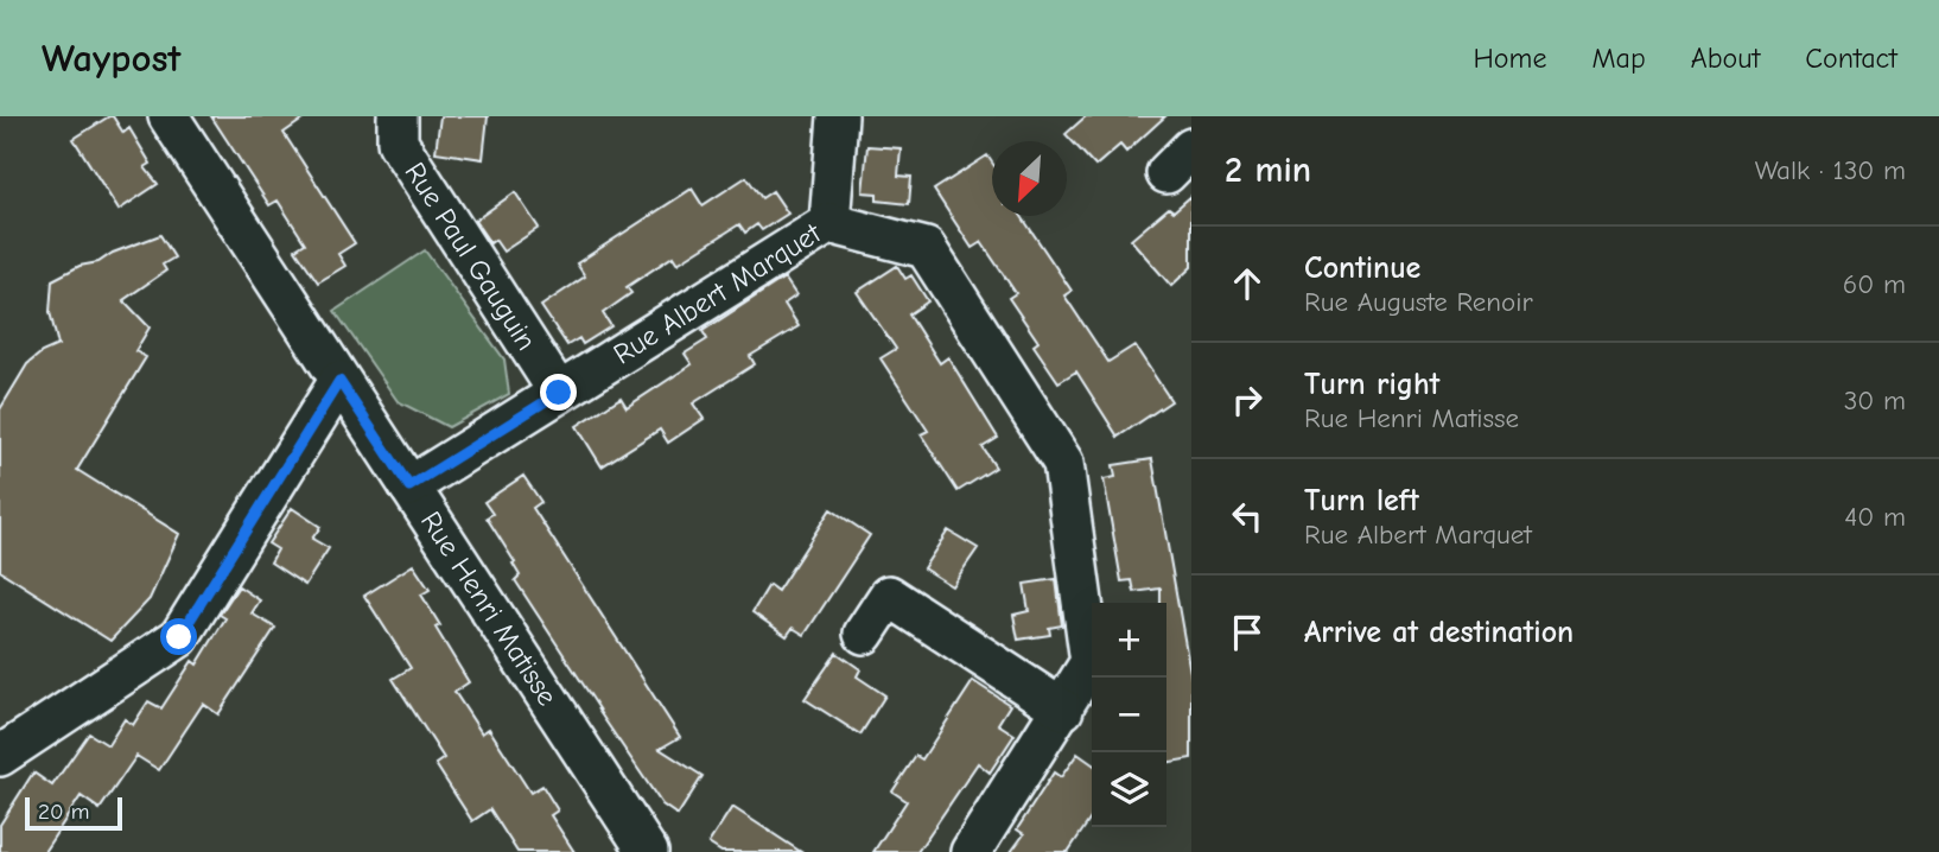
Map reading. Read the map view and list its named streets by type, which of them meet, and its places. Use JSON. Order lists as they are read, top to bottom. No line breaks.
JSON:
{"streets":{"street":["Rue Paul Gauguin","Rue Albert Marquet","Rue Henri Matisse"]},"crossings":[["Rue Paul Gauguin","Rue Albert Marquet"],["Rue Albert Marquet","Rue Henri Matisse"]],"scale_bar":"20 m","north":"bottom left","page":{"header":"Waypost","nav":["Home","Map","About","Contact"],"heading":["2 min","Walk · 130 m"],"list":[["Continue","Rue Auguste Renoir","60 m"],["Turn right","Rue Henri Matisse","30 m"],["Turn left","Rue Albert Marquet","40 m"],"Arrive at destination"],"map_buttons":["+","−"],"scale":"20 m"}}
